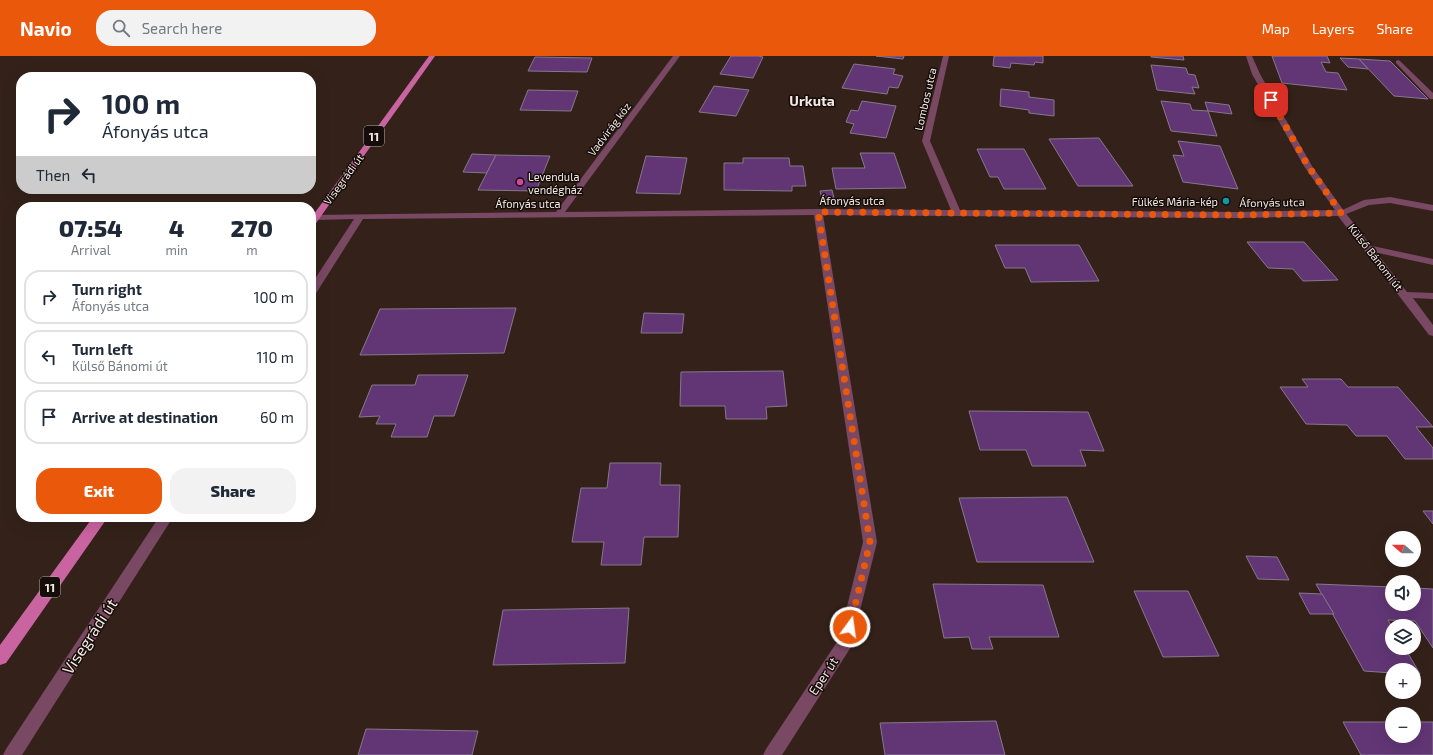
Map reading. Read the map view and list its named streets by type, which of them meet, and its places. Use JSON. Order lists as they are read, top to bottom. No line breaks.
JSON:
{"streets":{"main road":["11","Visegrádi út"],"street":["Lombos utca","Vadvirág köz","Áfonyás utca","Külső Bánomi út","Eper út"]},"crossings":[["Lombos utca","Áfonyás utca"],["Vadvirág köz","Áfonyás utca"],["Áfonyás utca","Külső Bánomi út"],["Áfonyás utca","Eper út"]],"districts":["Urkuta"],"places":["Levendula vendégház","Fülkés Mária-kép"],"north":"left","page":{"header":"Navio","search":"Search here","nav":["Map","Layers","Share"],"turn":["100 m","Áfonyás utca"],"then":"Then","eta":["07:54","Arrival","4","min","270","m"],"list":[{"name":"Turn right","note":"Áfonyás utca","value":"100 m"},{"name":"Turn left","note":"Külső Bánomi út","value":"110 m"},{"name":"Arrive at destination","value":"60 m"}],"buttons":["Exit","Share"],"map_buttons":["+","−"]}}
